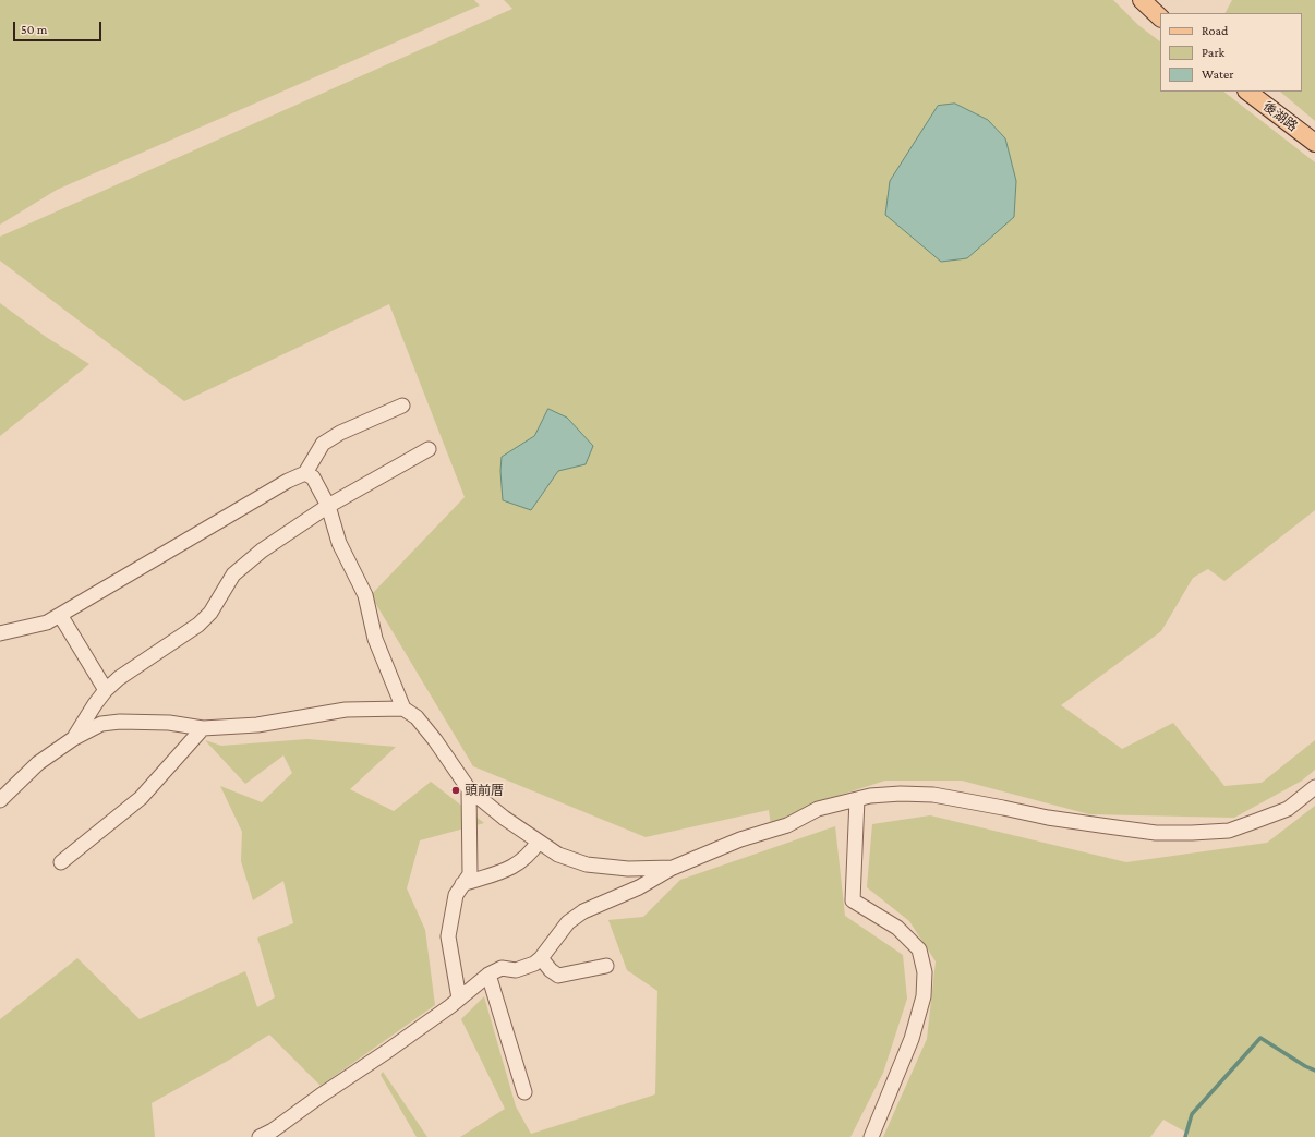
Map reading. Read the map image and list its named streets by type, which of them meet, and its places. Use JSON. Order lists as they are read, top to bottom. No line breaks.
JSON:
{"streets":{"main road":["後湖路"]},"places":["頭前厝"],"legend":["Road","Park","Water"],"scale_bar":"50 m"}
